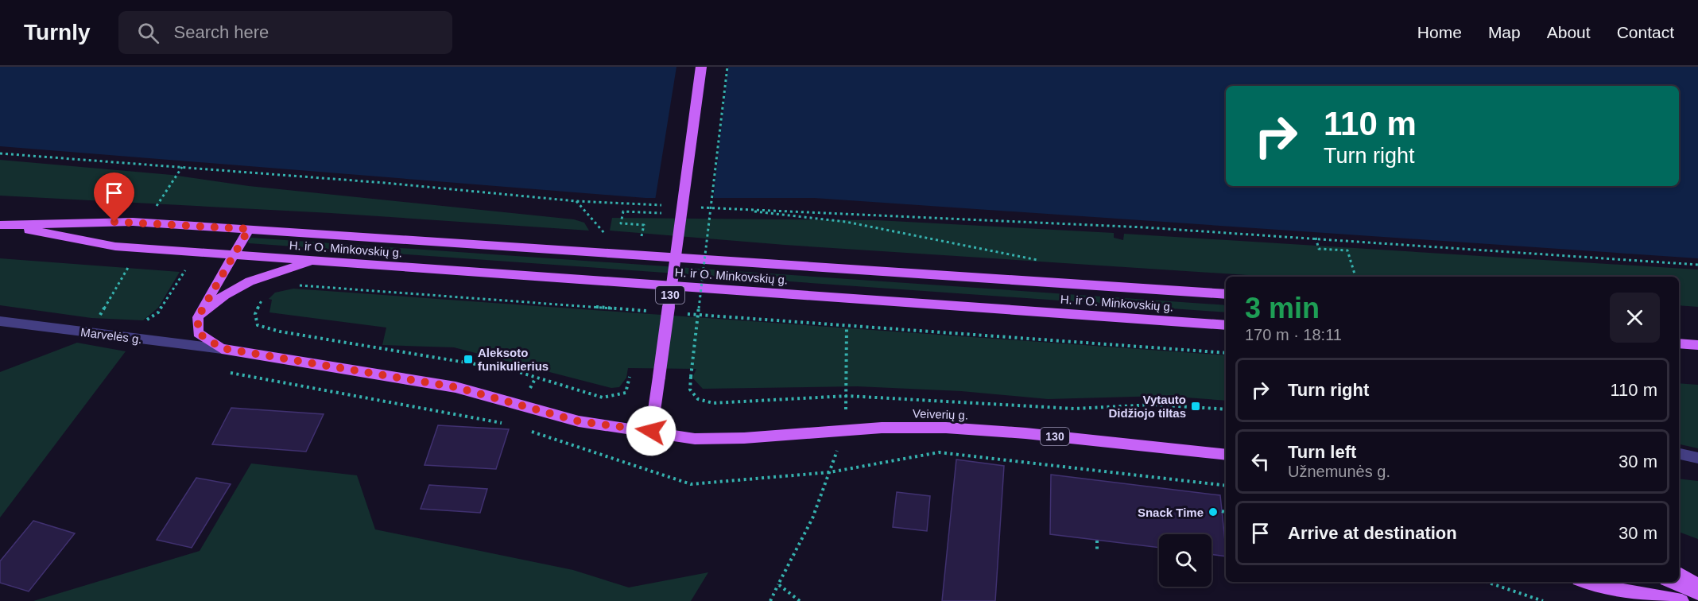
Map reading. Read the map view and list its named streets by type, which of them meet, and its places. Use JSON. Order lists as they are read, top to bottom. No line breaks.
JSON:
{"streets":{"main road":["H. ir O. Minkovskių g.","130","Veiverių g."],"street":["Marvelės g."]},"crossings":[["130","Veiverių g."],["Marvelės g.","Veiverių g."]],"places":{"transit":["Aleksoto funikulierius","Vytauto Didžiojo tiltas"],"other":["Snack Time"]},"page":{"header":"Turnly","search":"Search here","nav":["Home","Map","About","Contact"],"turn":["110 m","Turn right"],"heading":["3 min","170 m · 18:11"],"list":[{"name":"Turn right","value":"110 m"},{"name":"Turn left","note":"Užnemunės g.","value":"30 m"},{"name":"Arrive at destination","value":"30 m"}]}}
